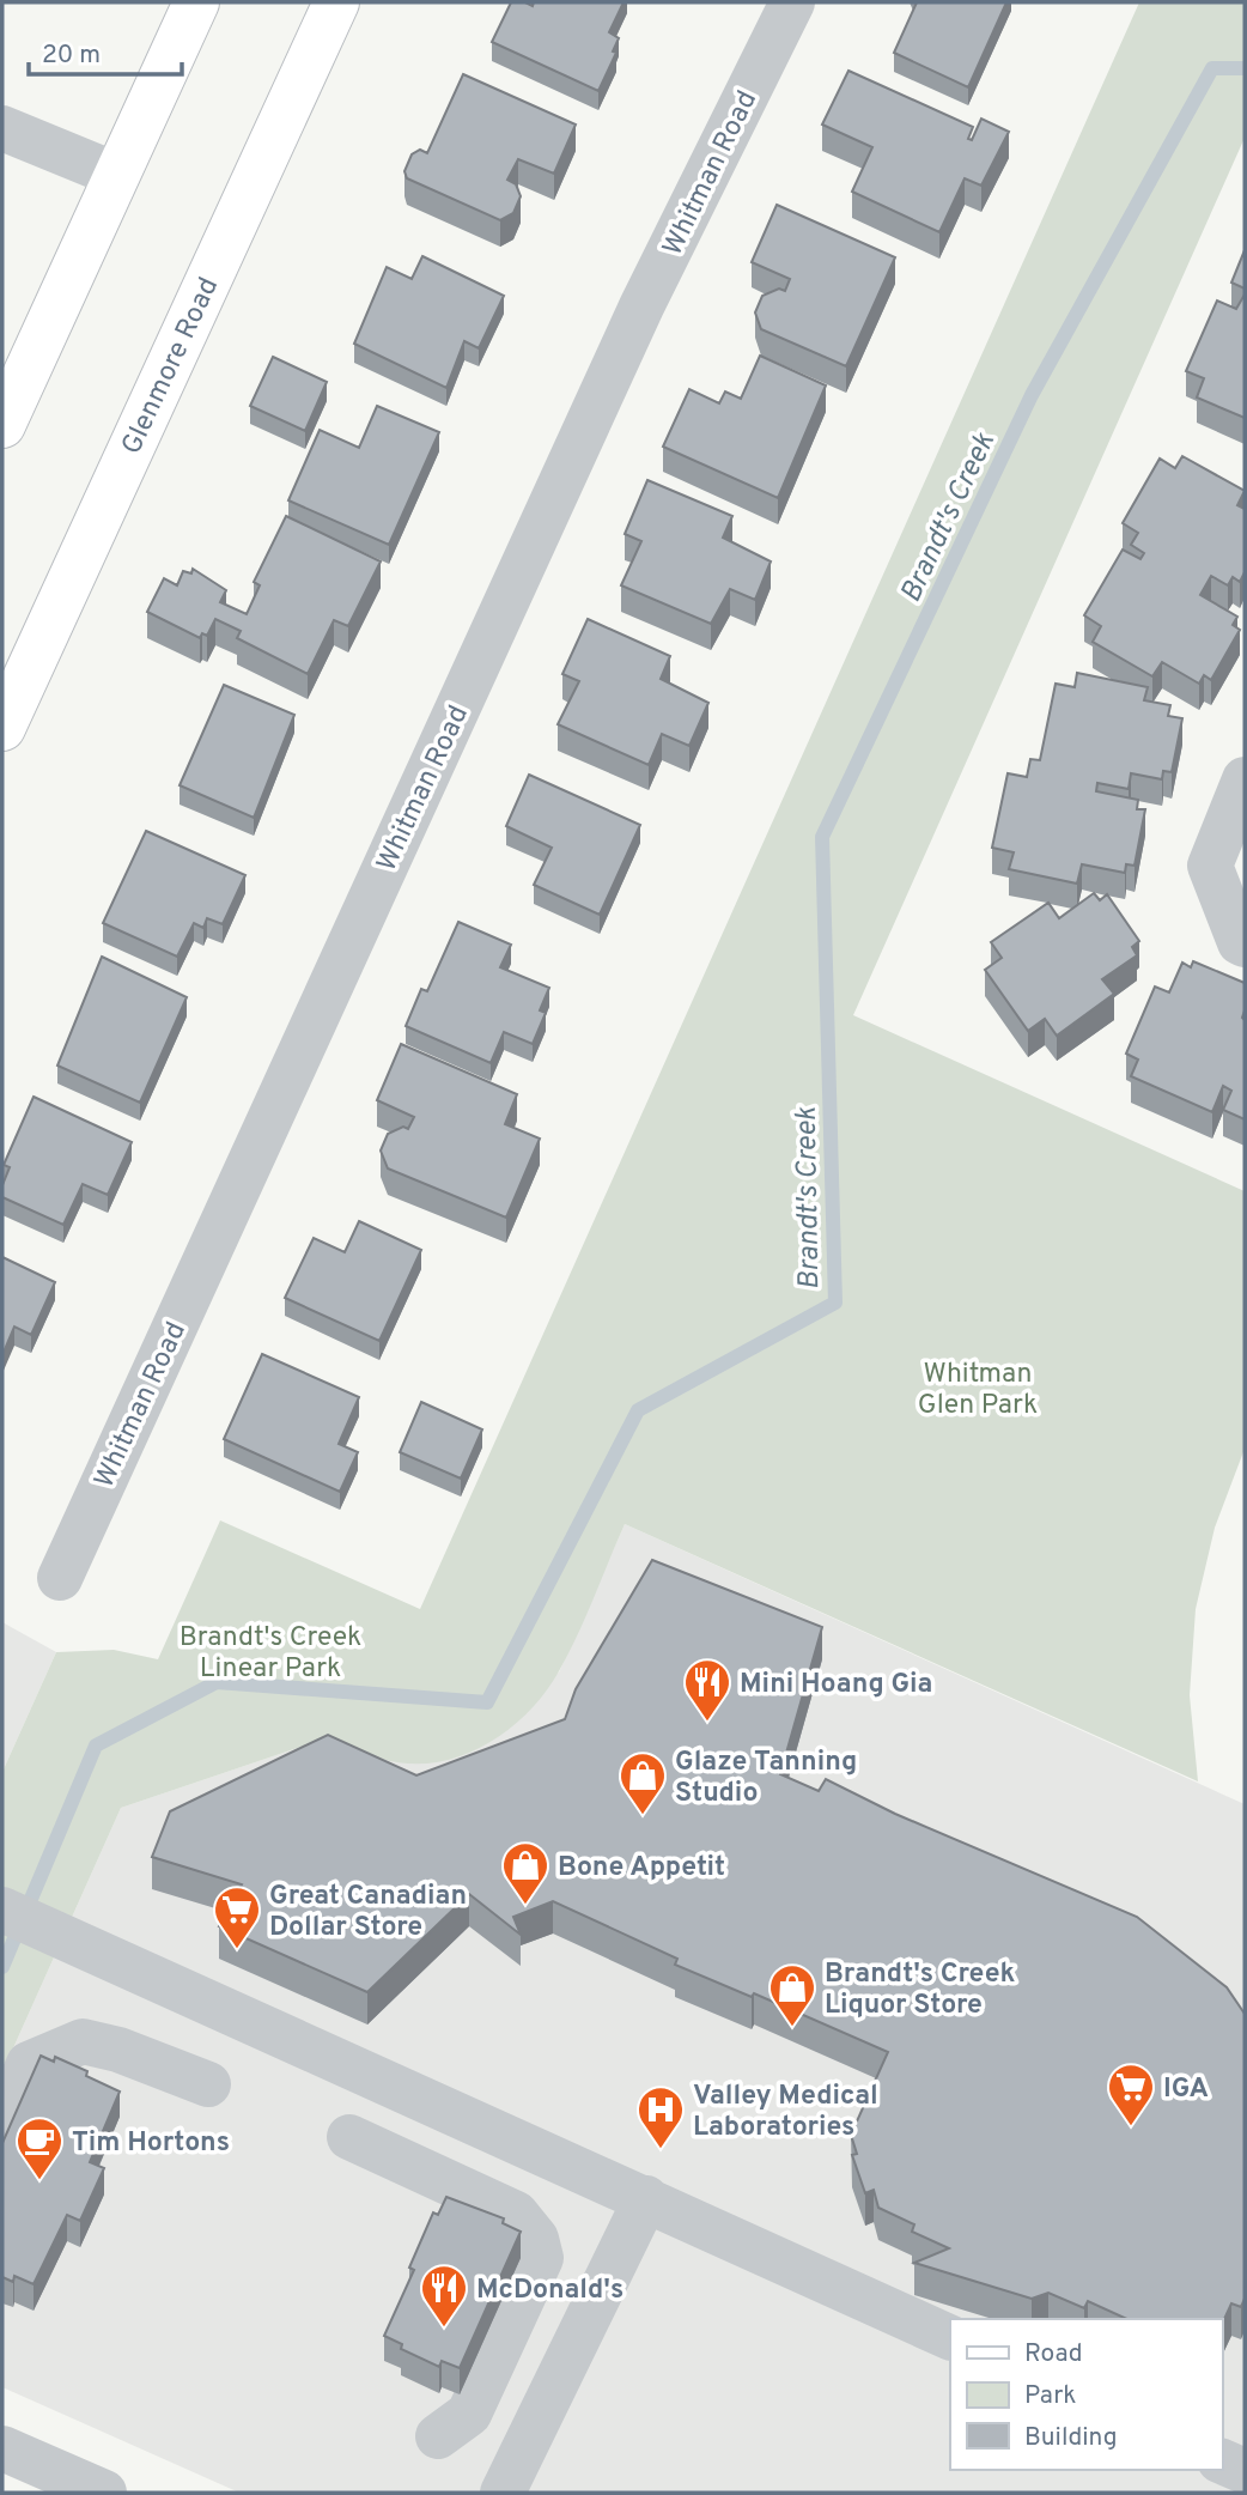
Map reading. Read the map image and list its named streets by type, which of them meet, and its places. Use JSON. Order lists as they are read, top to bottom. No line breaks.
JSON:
{"streets":{"main road":["Glenmore Road"],"street":["Whitman Road"]},"water":["Brandt's Creek"],"parks":["Whitman Glen Park","Brandt's Creek Linear Park"],"places":{"restaurant":["Mini Hoang Gia","McDonald's"],"shop":["Glaze Tanning Studio","Bone Appetit","Brandt's Creek Liquor Store"],"supermarket":["Great Canadian Dollar Store","IGA"],"hospital":["Valley Medical Laboratories"],"cafe":["Tim Hortons"]},"legend":["Road","Park","Building"],"scale_bar":"20 m"}
